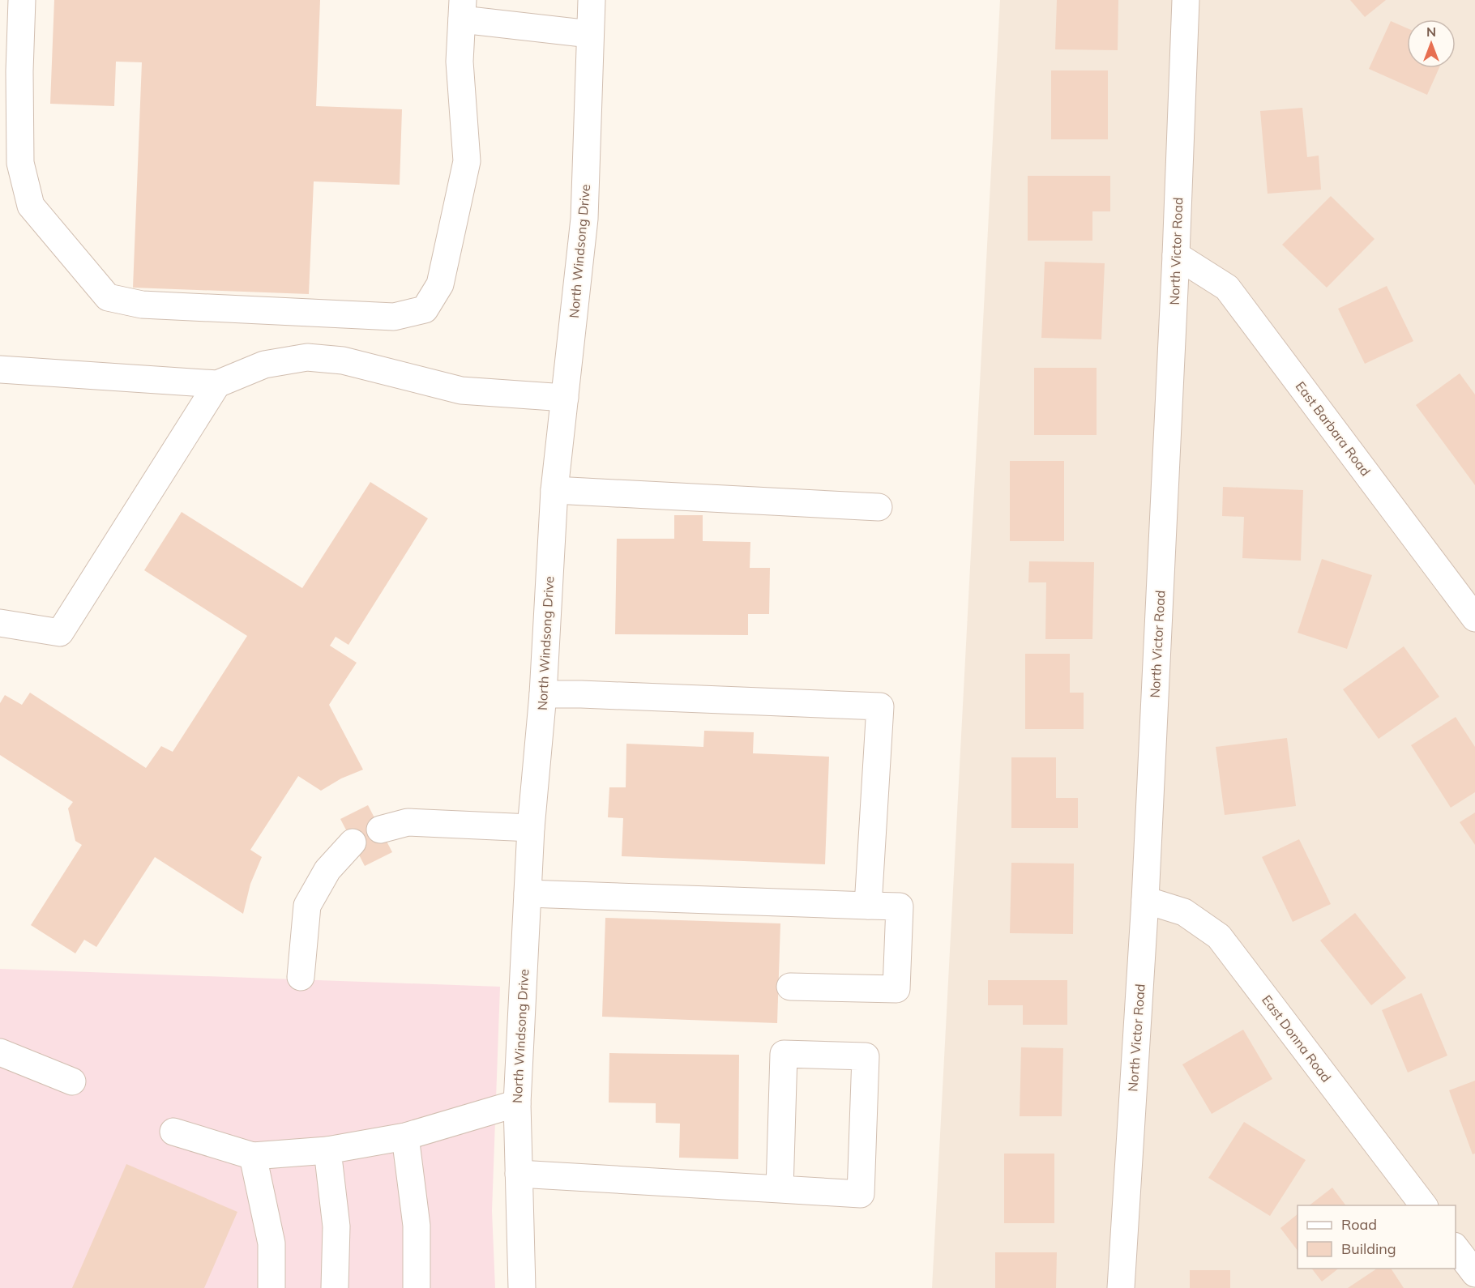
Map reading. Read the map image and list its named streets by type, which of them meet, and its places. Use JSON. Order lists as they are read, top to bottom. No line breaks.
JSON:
{"streets":{"street":["North Windsong Drive","North Victor Road","East Barbara Road","East Donna Road"]},"crossings":[["North Victor Road","East Barbara Road"],["North Victor Road","East Donna Road"]],"legend":["Road","Building"],"north":"top"}
